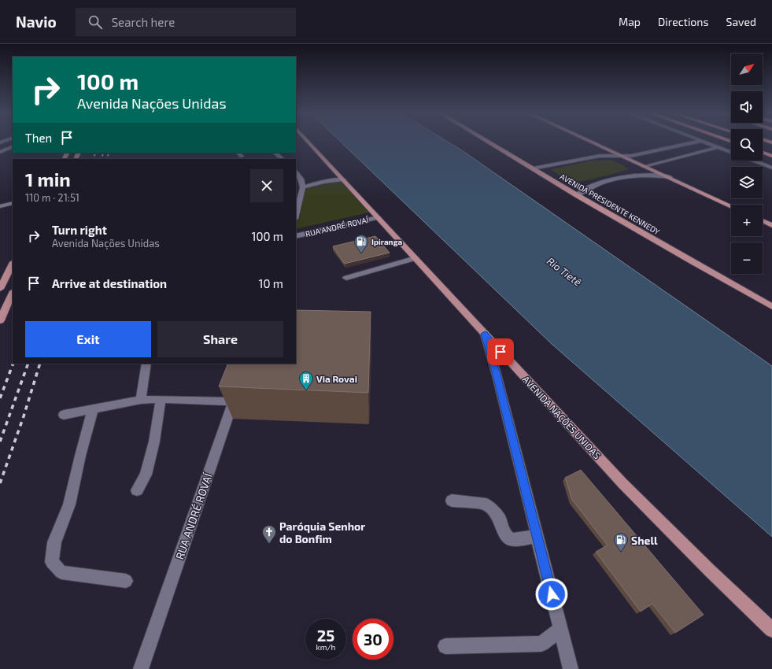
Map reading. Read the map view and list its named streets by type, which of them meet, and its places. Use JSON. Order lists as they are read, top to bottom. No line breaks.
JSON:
{"streets":{"main road":["AVENIDA PRESIDENTE KENNEDY","AVENIDA NAÇÕES UNIDAS"],"street":["RUA ANDRÉ ROVAÍ"]},"crossings":[["RUA ANDRÉ ROVAÍ","AVENIDA NAÇÕES UNIDAS"]],"water":["Rio Tietê"],"places":{"fuel station":["Ipiranga","Shell"],"building":["Via Rovai"],"church":["Paróquia Senhor do Bonfim"]},"north":"top right","page":{"header":"Navio","search":"Search here","nav":["Map","Directions","Saved"],"map_buttons":["+","−"],"turn":["100 m","Avenida Nações Unidas"],"then":"Then","heading":["1 min","110 m · 21:51"],"list":[{"name":"Turn right","note":"Avenida Nações Unidas","value":"100 m"},{"name":"Arrive at destination","value":"10 m"}],"buttons":["Exit","Share"],"speed":"25 km/h","limit":"30"}}
